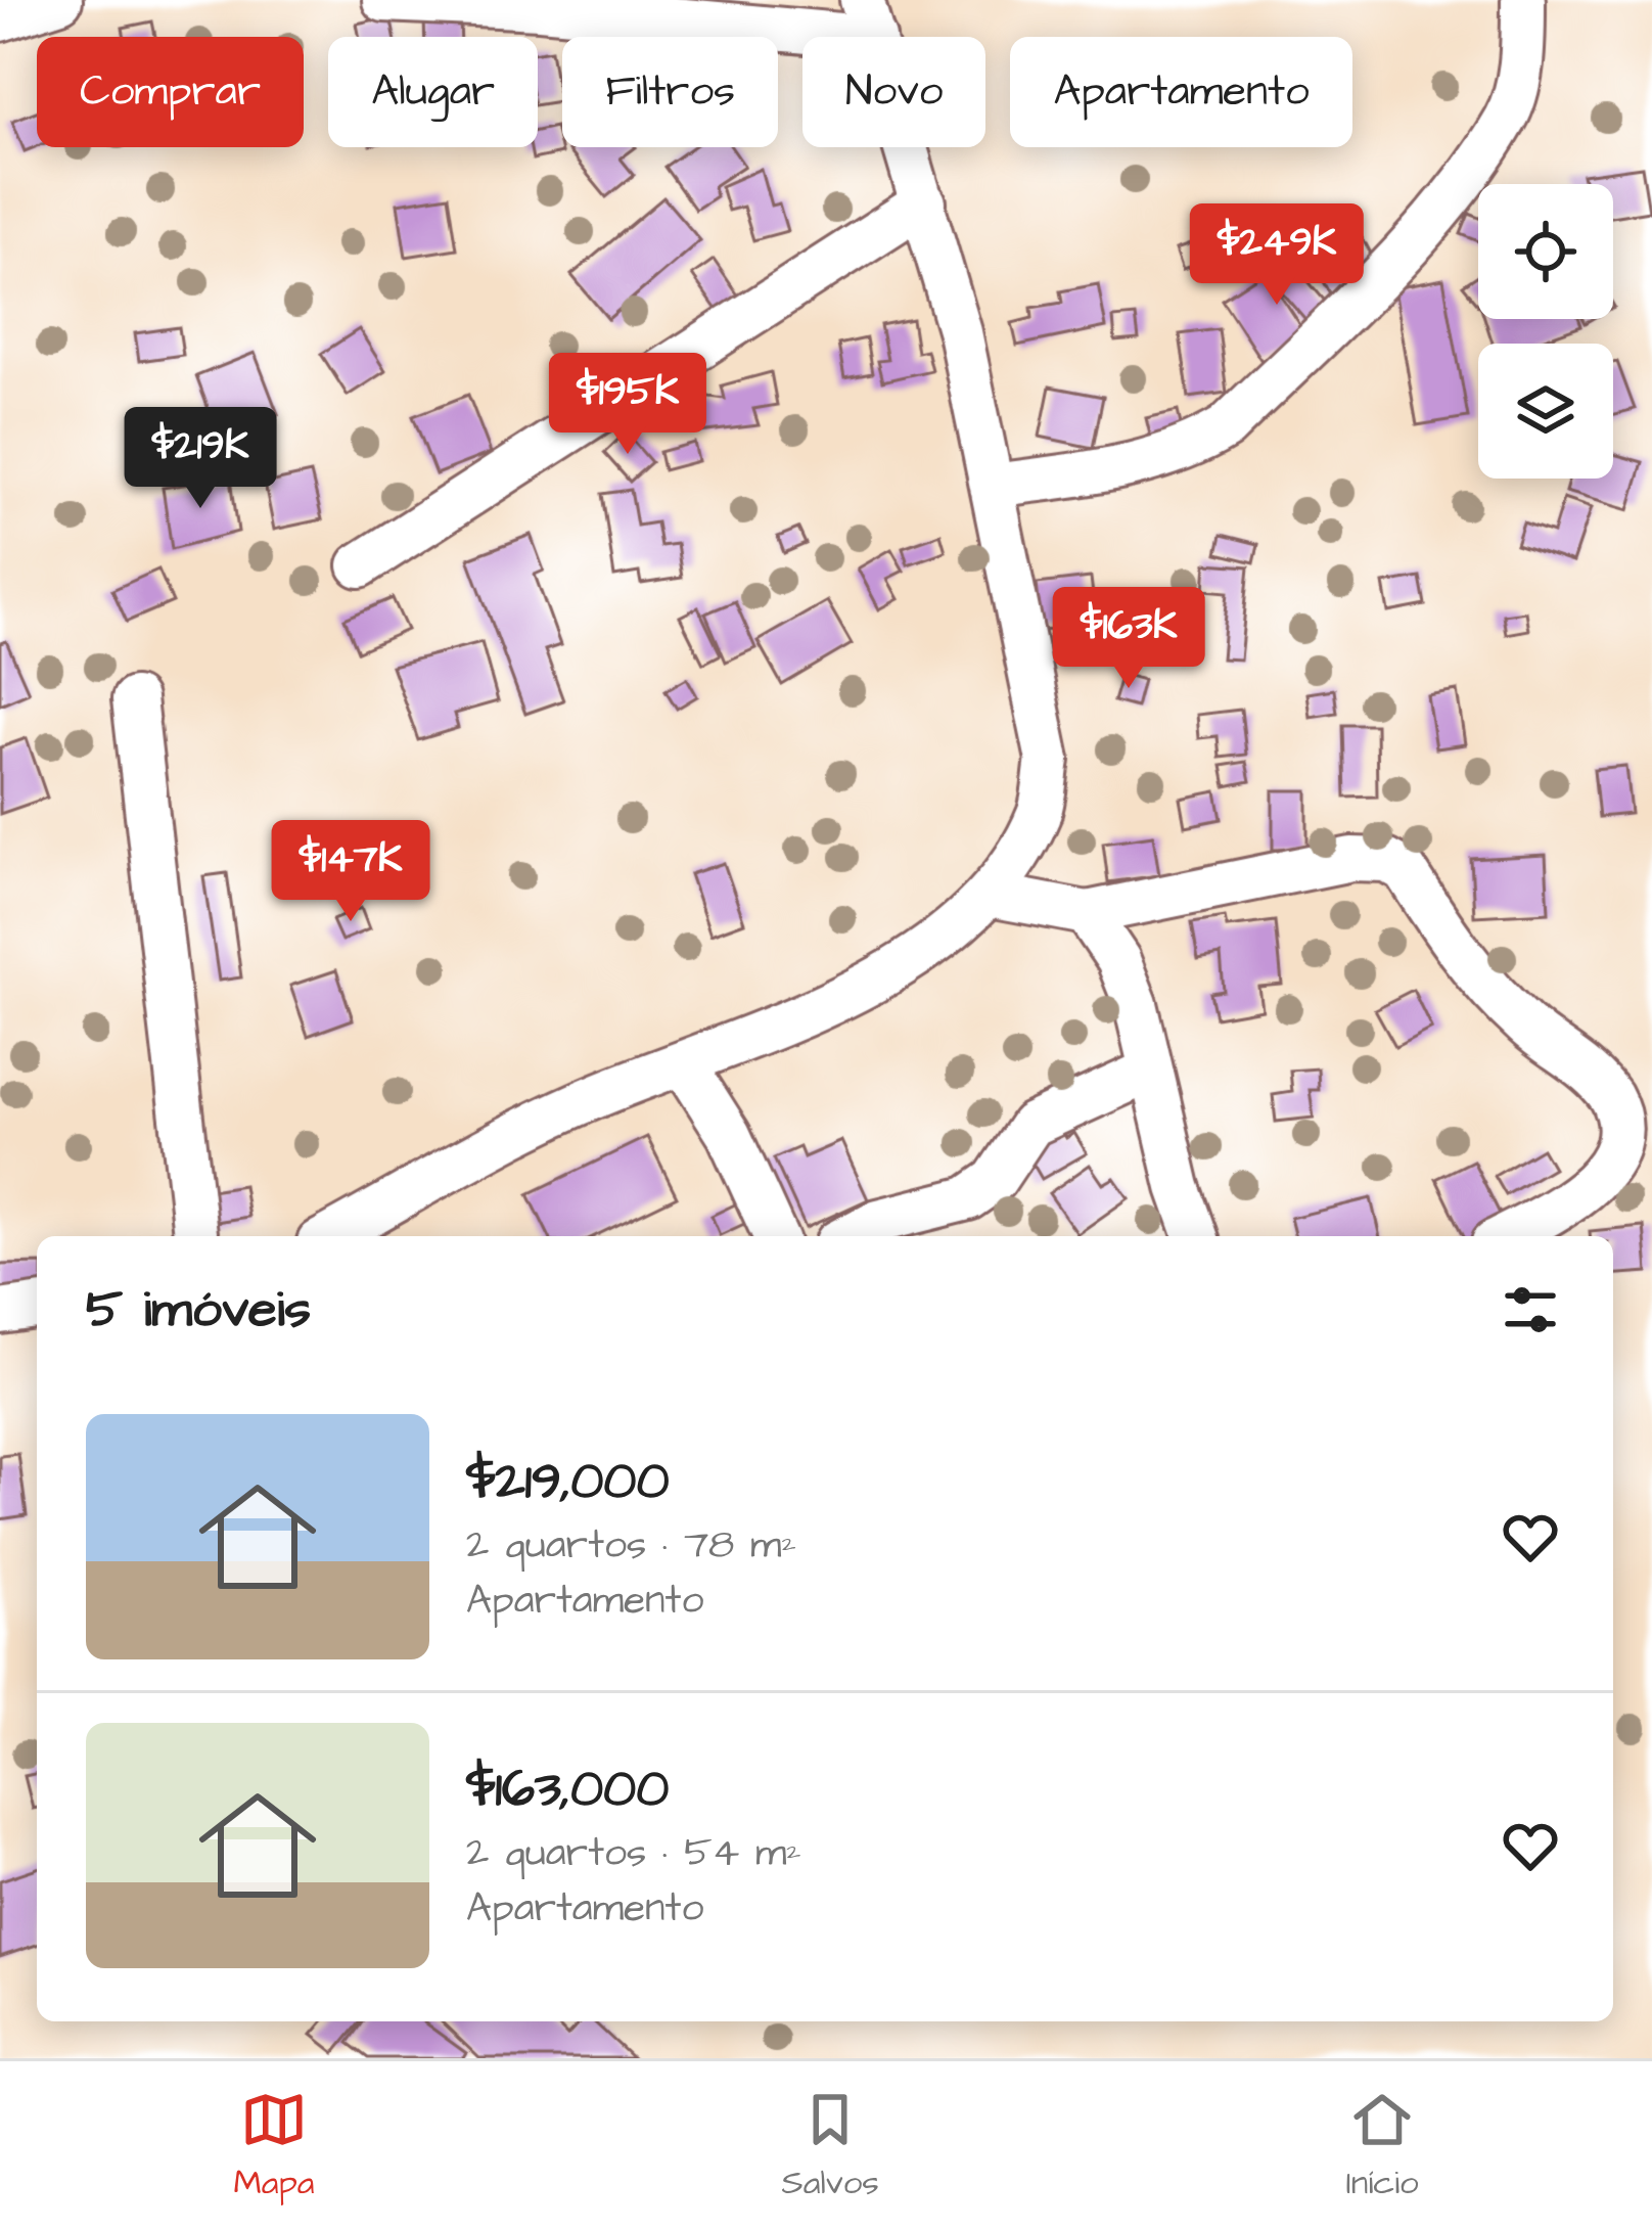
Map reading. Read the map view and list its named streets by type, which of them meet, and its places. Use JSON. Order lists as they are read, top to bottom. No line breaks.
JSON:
{"page":{"chip":["Comprar","Alugar","Filtros","Novo","Apartamento"],"price":["$249K","$195K","$219K","$163K","$147K"],"heading":"5 imóveis","list":[{"name":"$219,000","note":"2 quartos · 78 m² · Apartamento"},{"name":"$163,000","note":"2 quartos · 54 m² · Apartamento"}],"tabs":["Mapa","Salvos","Início"]}}
